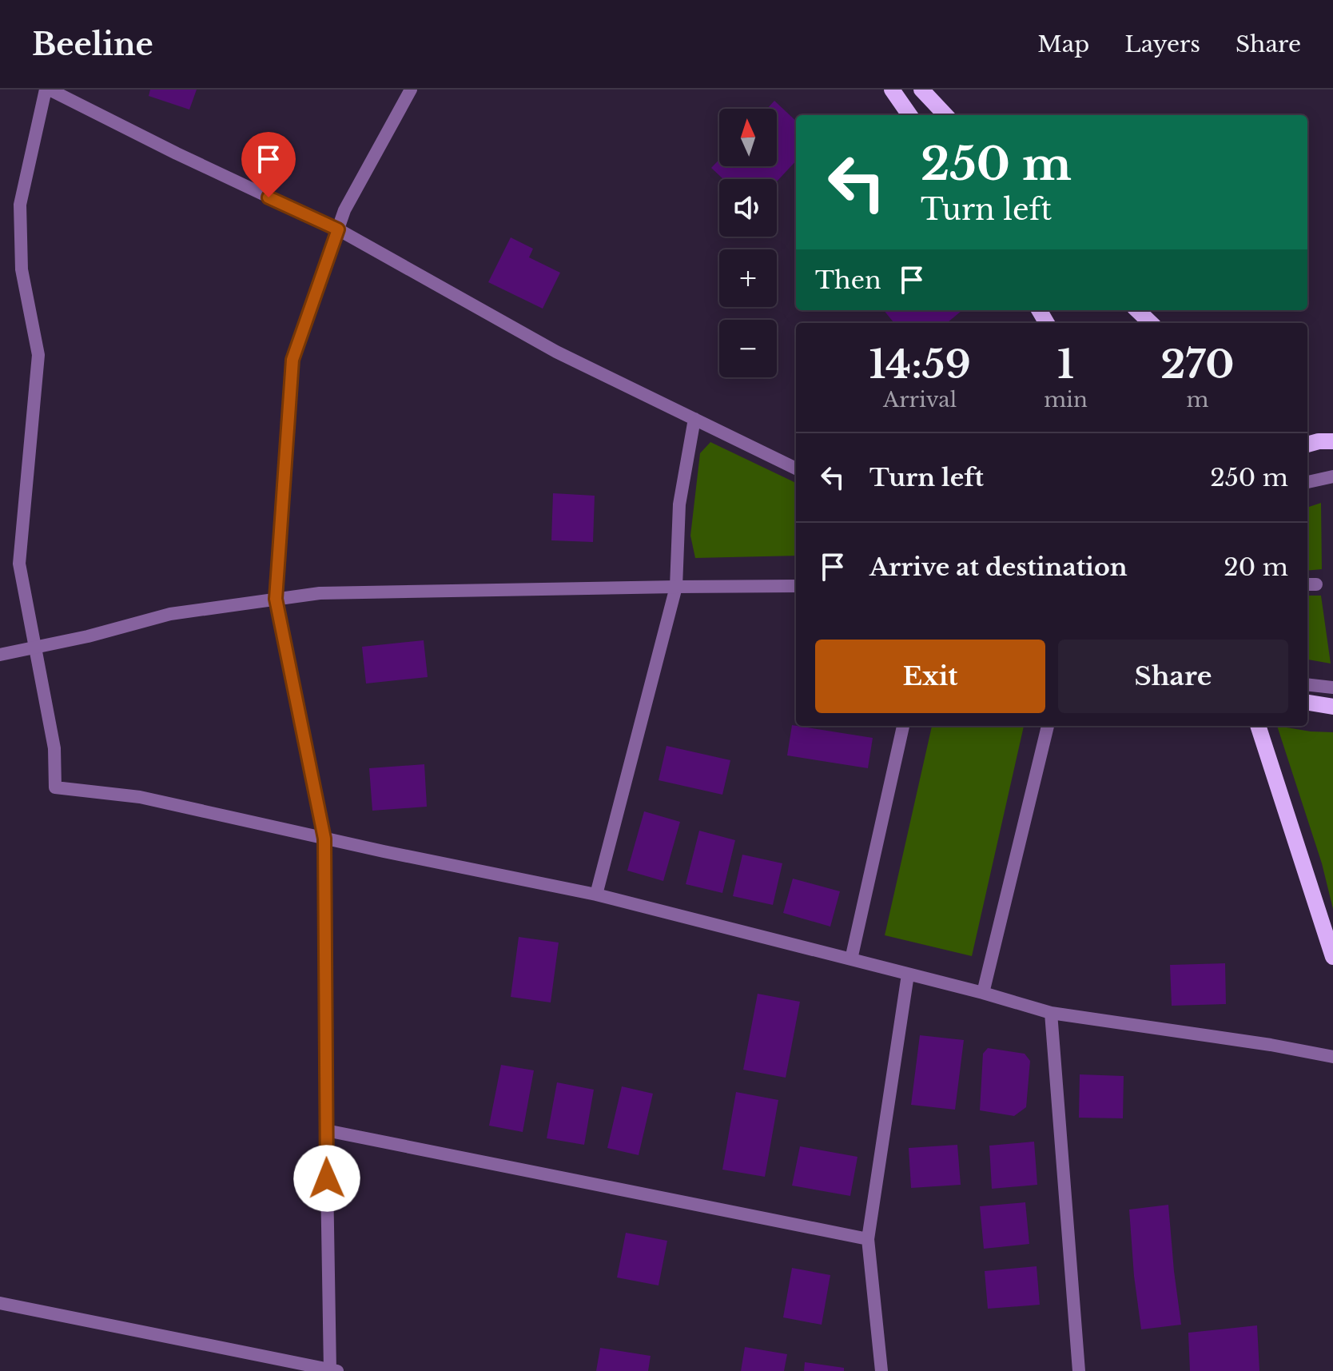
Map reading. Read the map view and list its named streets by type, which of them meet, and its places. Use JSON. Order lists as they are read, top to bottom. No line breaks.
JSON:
{"north":"top","page":{"header":"Beeline","nav":["Map","Layers","Share"],"map_buttons":["+","−"],"turn":["250 m","Turn left"],"then":"Then","eta":["14:59","Arrival","1","min","270","m"],"list":[{"name":"Turn left","value":"250 m"},{"name":"Arrive at destination","value":"20 m"}],"buttons":["Exit","Share"]}}
